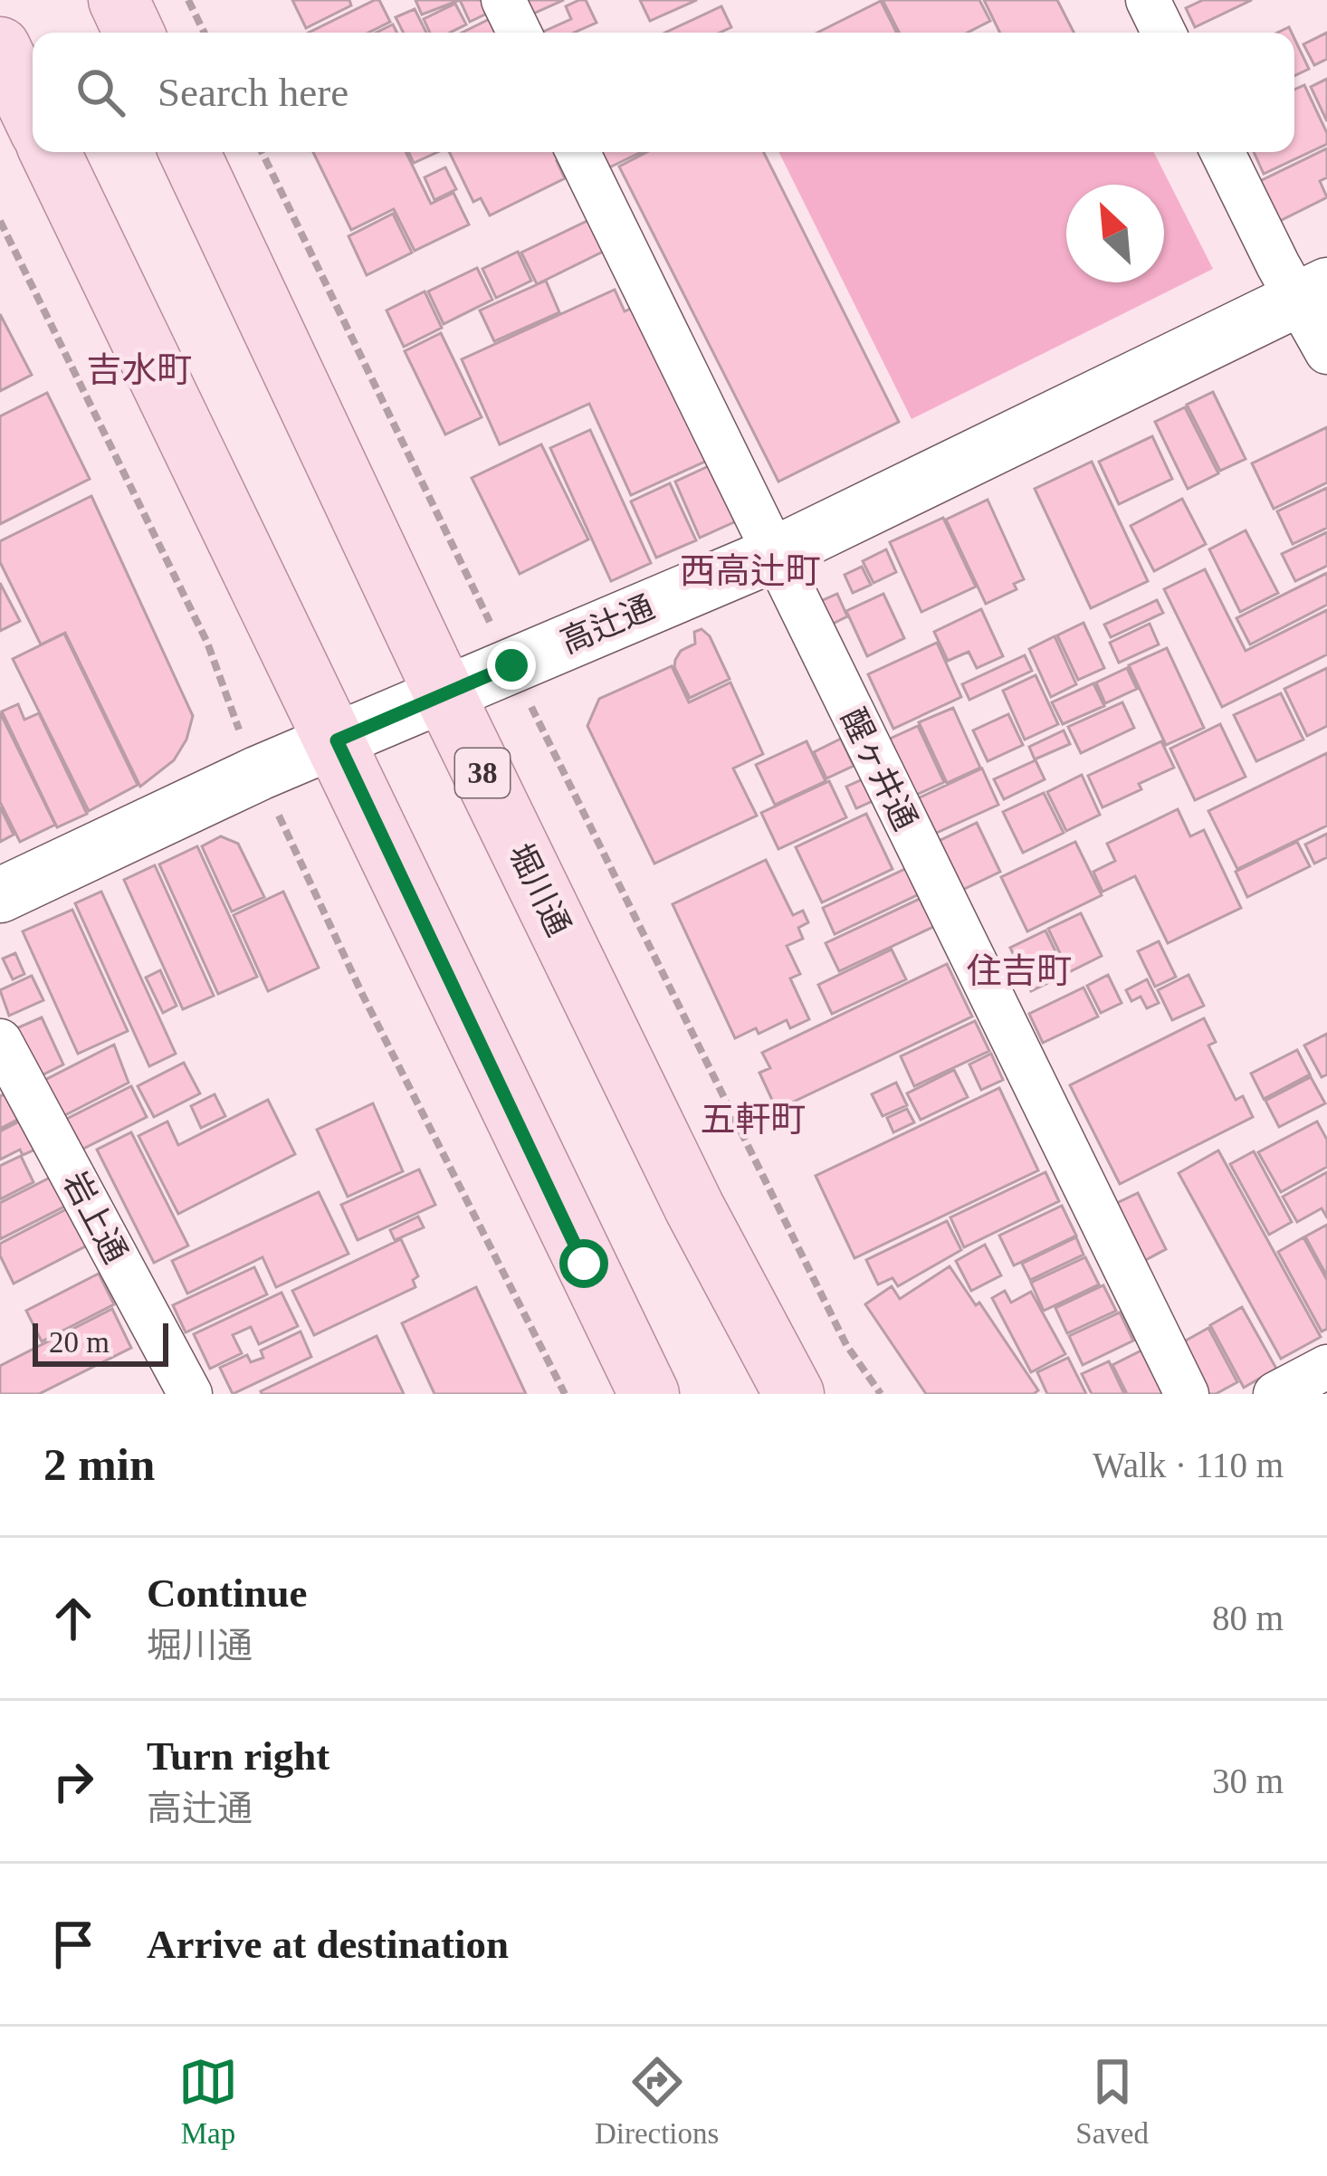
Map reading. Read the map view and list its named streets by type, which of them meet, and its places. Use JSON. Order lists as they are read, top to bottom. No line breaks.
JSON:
{"streets":{"main road":["38","堀川通"],"street":["高辻通","醒ヶ井通","岩上通"]},"crossings":[["高辻通","醒ヶ井通"],["高辻通","堀川通"]],"districts":["吉水町","西高辻町","住吉町","五軒町"],"scale_bar":"20 m","north":"top left","page":{"search":"Search here","scale":"20 m","heading":["2 min","Walk · 110 m"],"list":[["Continue","堀川通","80 m"],["Turn right","高辻通","30 m"],"Arrive at destination"],"nav":["Map","Directions","Saved"]}}
